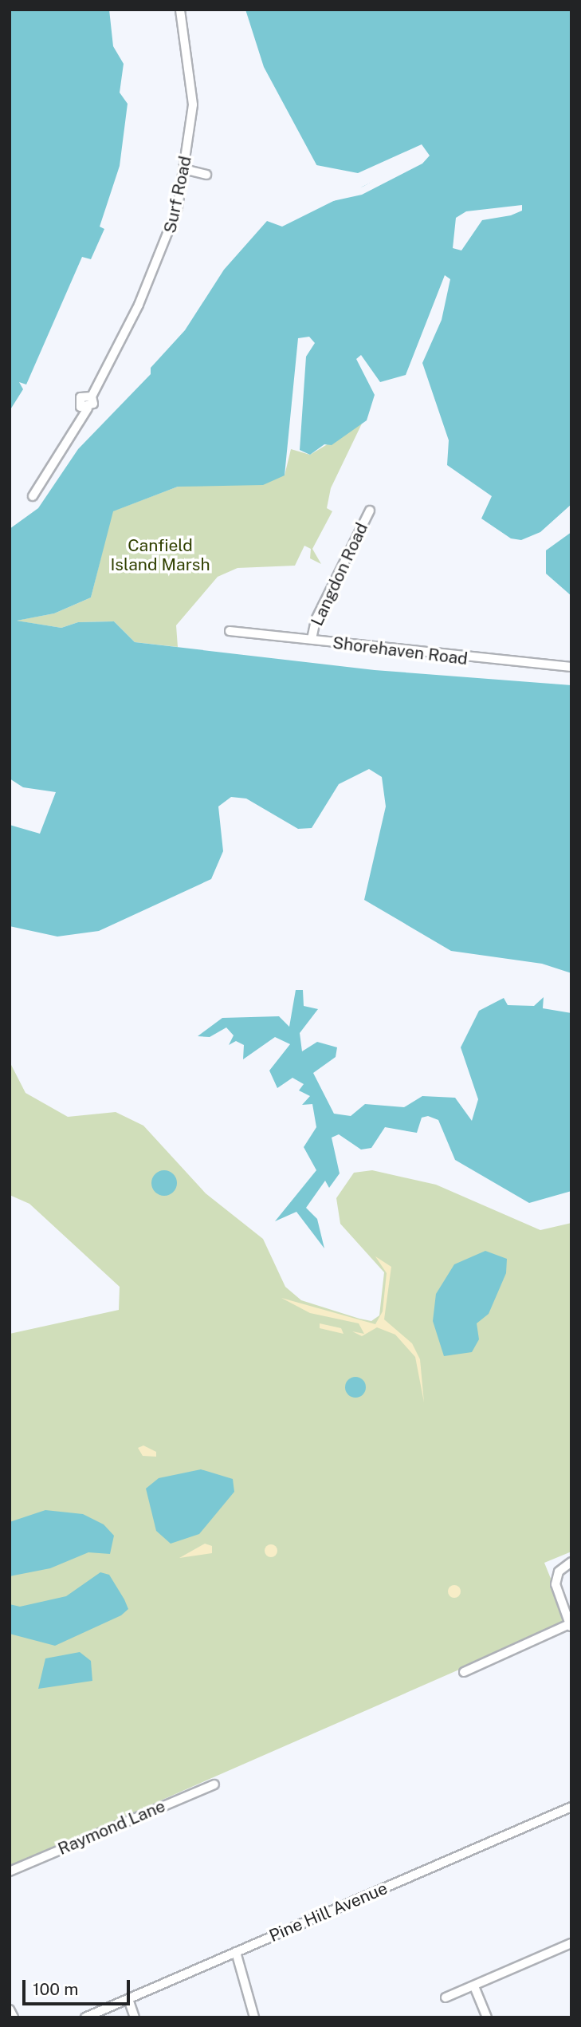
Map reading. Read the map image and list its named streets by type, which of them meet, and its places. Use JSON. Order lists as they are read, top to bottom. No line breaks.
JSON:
{"streets":{"street":["Surf Road","Langdon Road","Shorehaven Road","Raymond Lane","Pine Hill Avenue"]},"crossings":[["Langdon Road","Shorehaven Road"]],"parks":["Canfield Island Marsh"],"scale_bar":"100 m"}
